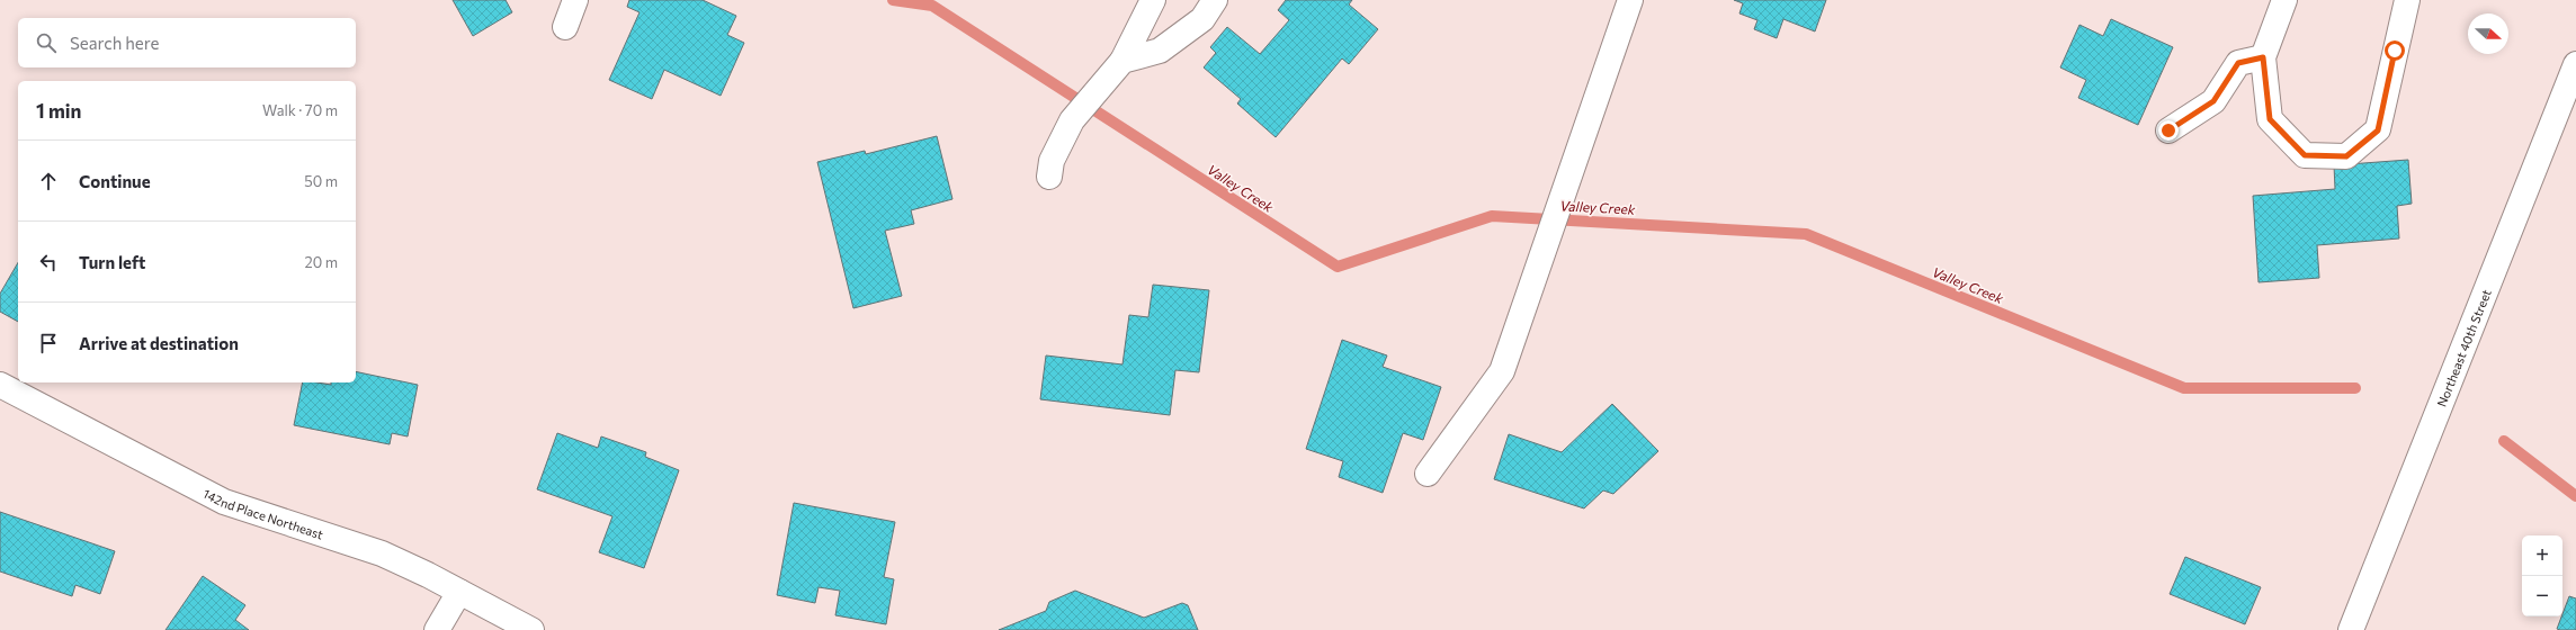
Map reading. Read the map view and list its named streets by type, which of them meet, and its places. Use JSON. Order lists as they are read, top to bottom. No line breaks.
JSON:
{"streets":{"street":["Northeast 40th Street","142nd Place Northeast"]},"water":["Valley Creek"],"north":"right","page":{"search":"Search here","heading":["1 min","Walk · 70 m"],"list":[["Continue","50 m"],["Turn left","20 m"],"Arrive at destination"],"map_buttons":["+","−"]}}
